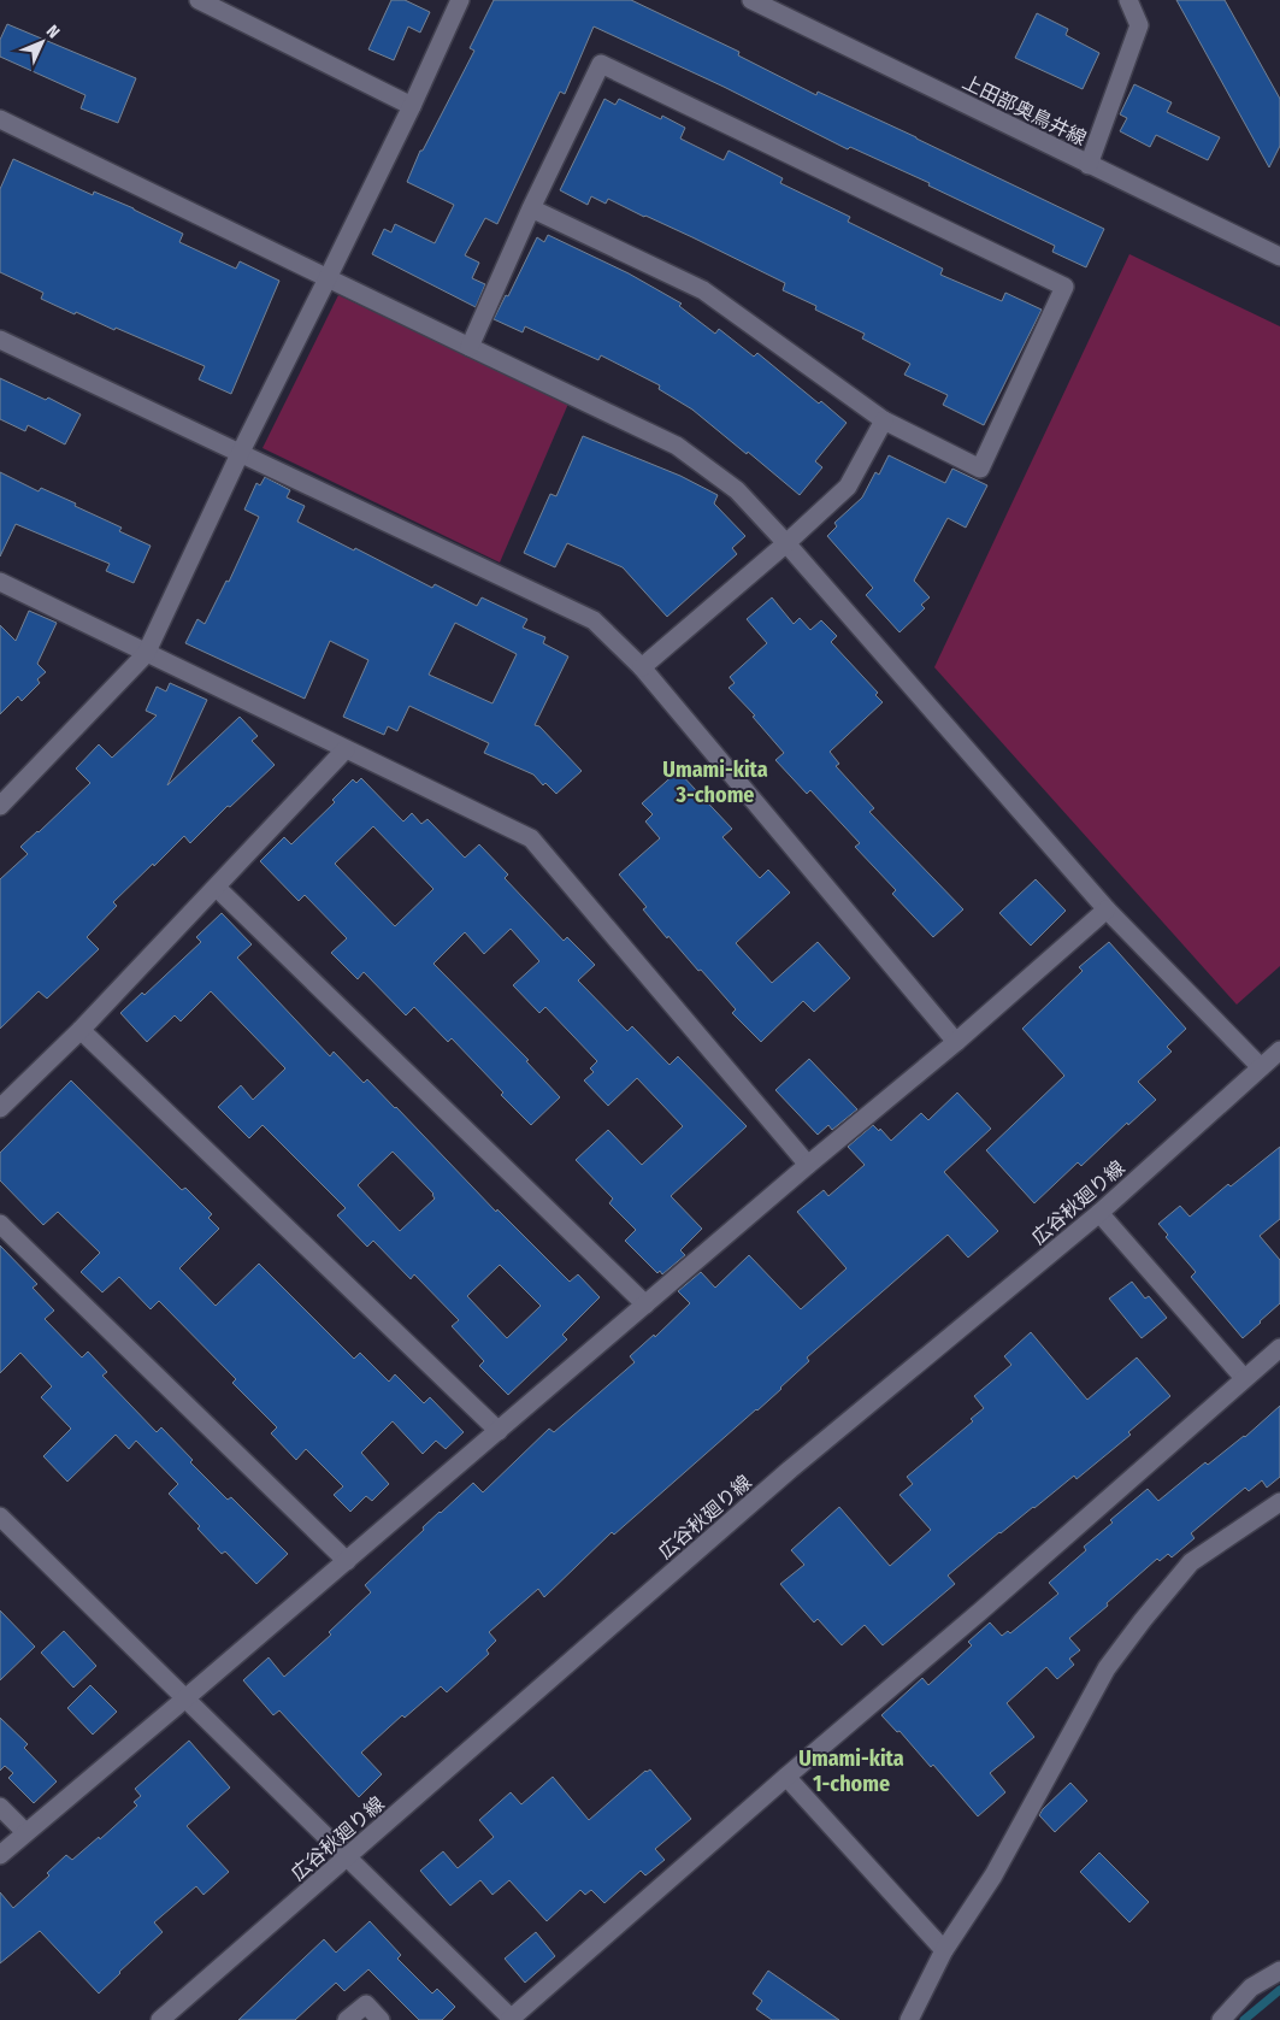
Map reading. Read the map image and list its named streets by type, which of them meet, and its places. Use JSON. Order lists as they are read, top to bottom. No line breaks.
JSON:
{"streets":{"street":["上田部奥鳥井線","広谷秋廻り線"]},"districts":["Umami-kita 3-chome","Umami-kita 1-chome"],"north":"top right"}
